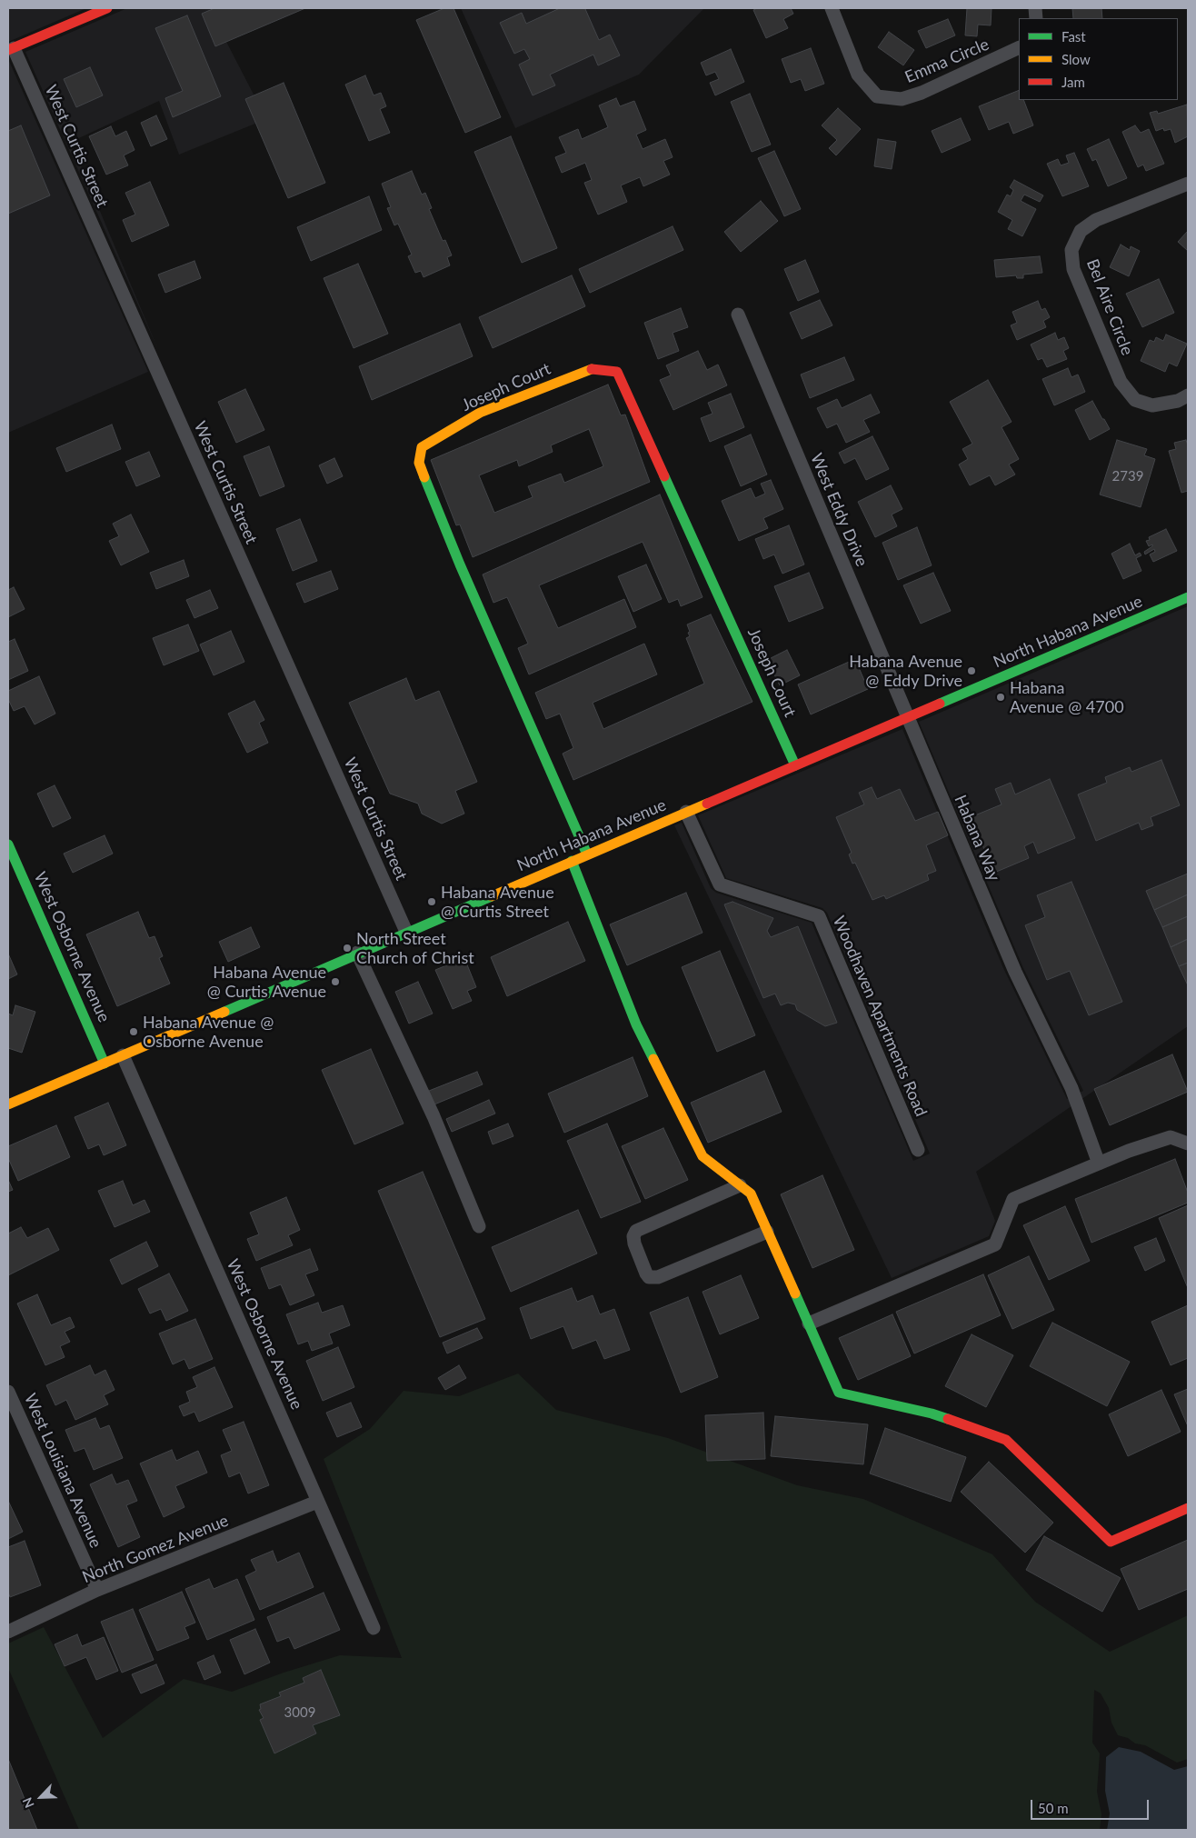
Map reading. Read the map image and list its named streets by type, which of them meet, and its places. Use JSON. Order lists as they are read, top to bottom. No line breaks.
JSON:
{"streets":{"street":["Emma Circle","West Curtis Street","Bel Aire Circle","Joseph Court","West Eddy Drive","North Habana Avenue","Habana Way","West Osborne Avenue","Woodhaven Apartments Road","West Louisiana Avenue","North Gomez Avenue"]},"crossings":[["West Curtis Street","North Habana Avenue"],["Joseph Court","North Habana Avenue"],["West Eddy Drive","North Habana Avenue"],["West Eddy Drive","Habana Way"],["North Habana Avenue","Habana Way"],["North Habana Avenue","West Osborne Avenue"],["North Habana Avenue","Woodhaven Apartments Road"],["West Osborne Avenue","North Gomez Avenue"],["West Louisiana Avenue","North Gomez Avenue"]],"places":["Habana Avenue @ Eddy Drive","Habana Avenue @ 4700","Habana Avenue @ Curtis Street","North Street Church of Christ","Habana Avenue @ Curtis Avenue","Habana Avenue @ Osborne Avenue"],"house_numbers":["2739","3009"],"legend":["Fast","Slow","Jam"],"scale_bar":"50 m","north":"bottom left"}
